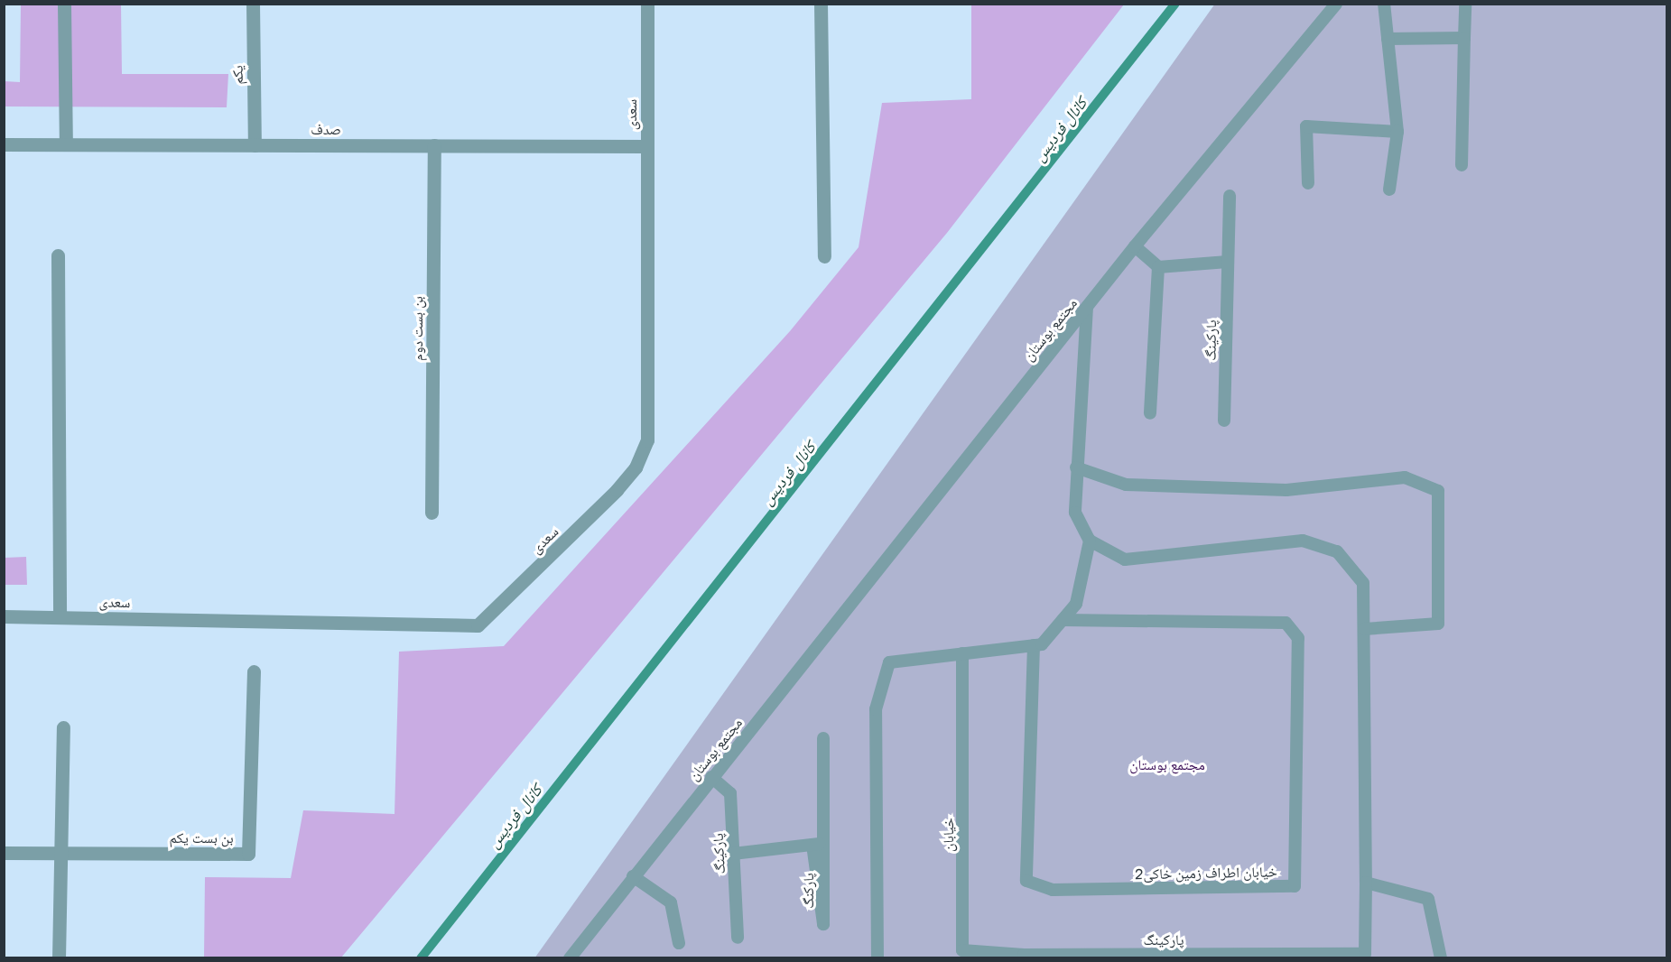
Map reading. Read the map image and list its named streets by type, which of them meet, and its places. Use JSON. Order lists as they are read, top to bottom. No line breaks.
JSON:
{"streets":{"street":["یکم","سعدی","صدف","بن بست دوم","بن بست یکم"],"lane":["مجتمع بوستان","پارکینگ","خیابان","خیابان اطراف زمین خاکی2","پارکنگ"]},"crossings":[["یکم","صدف"],["سعدی","صدف"],["صدف","بن بست دوم"],["مجتمع بوستان","پارکینگ"],["پارکینگ","خیابان"]],"water":["کانال فردیس"],"parks":["مجتمع بوستان"]}
